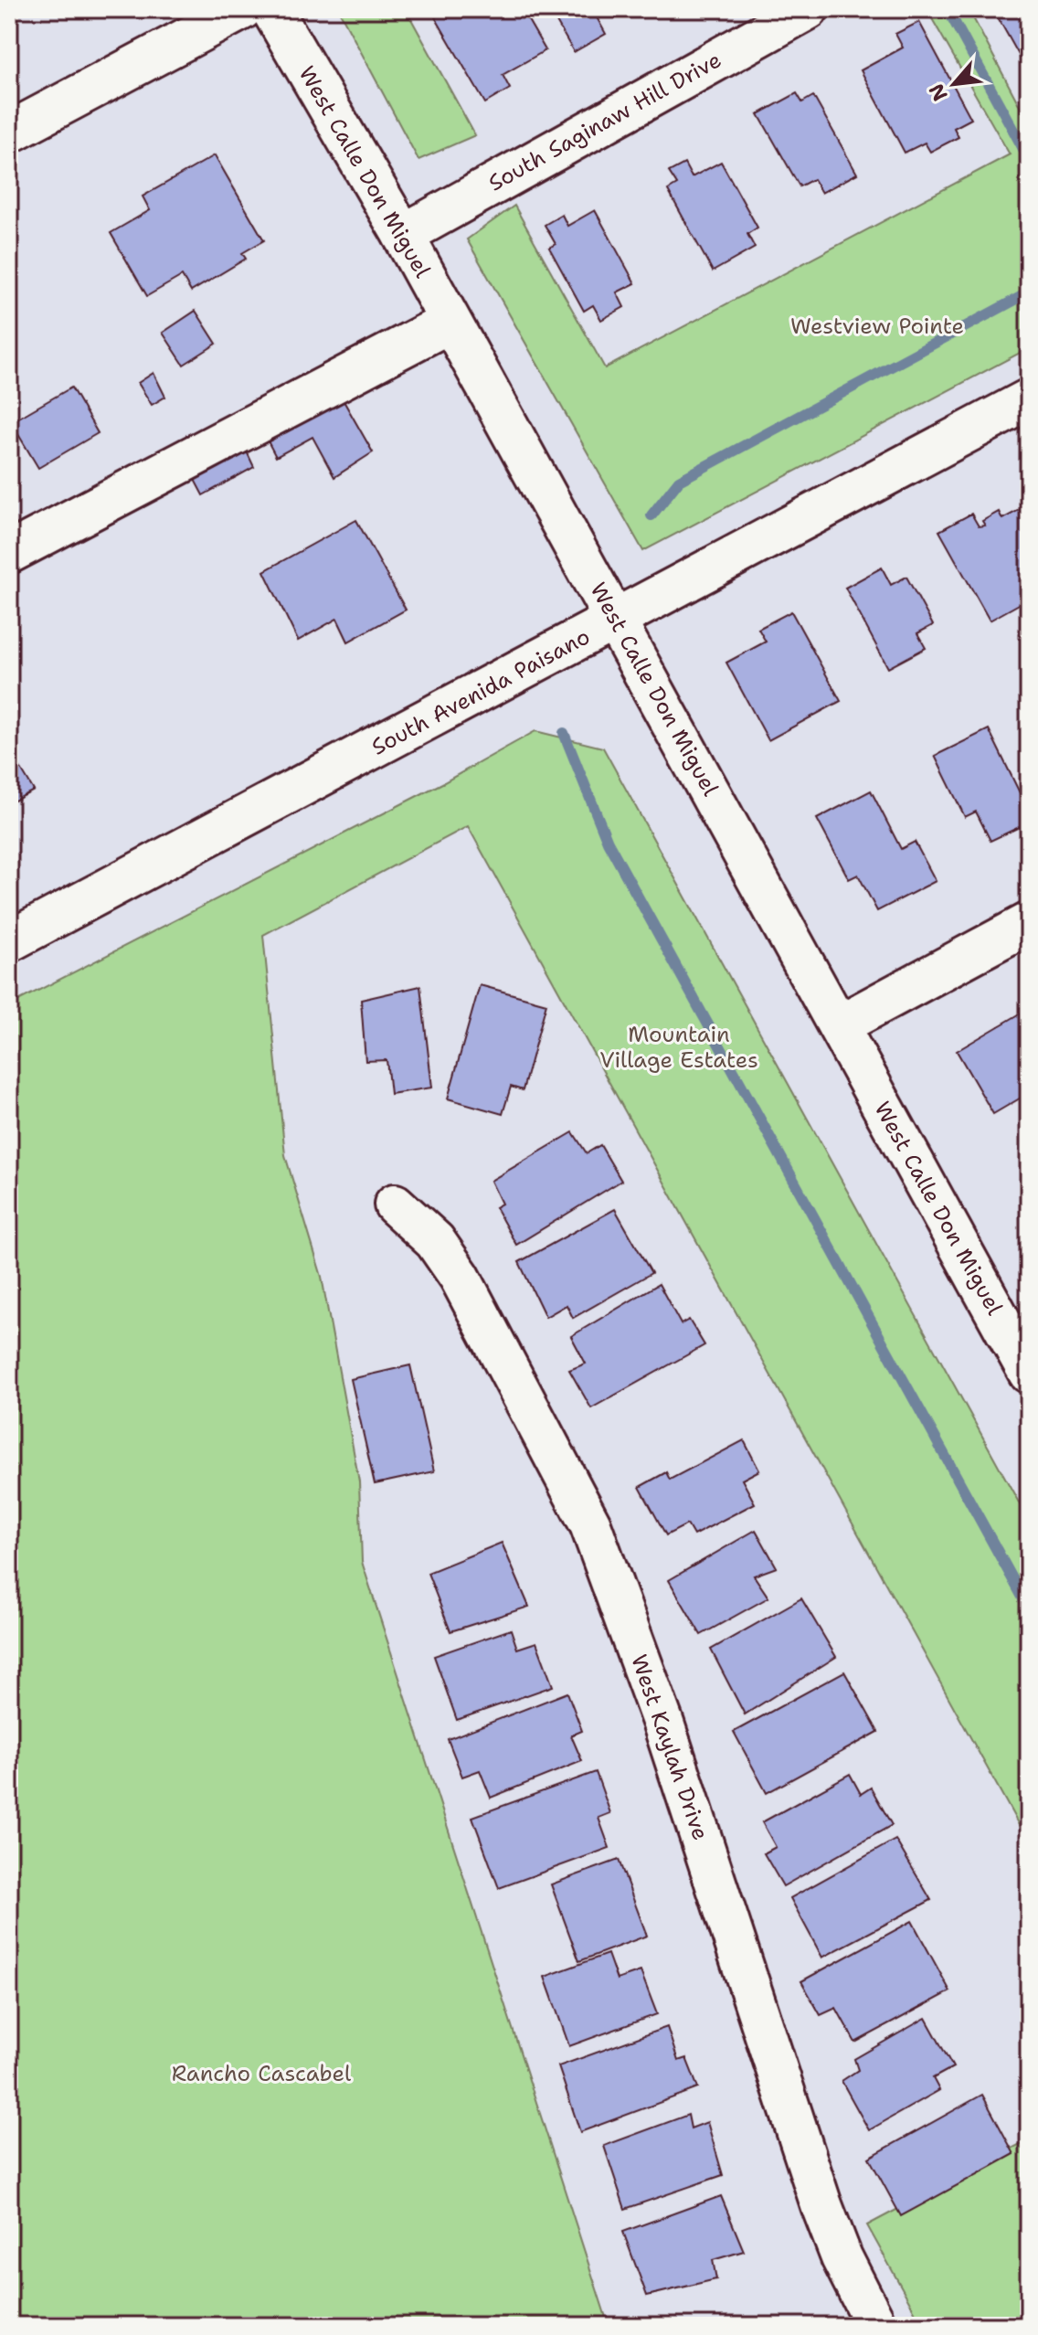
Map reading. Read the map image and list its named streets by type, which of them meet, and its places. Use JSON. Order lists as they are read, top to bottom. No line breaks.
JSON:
{"streets":{"street":["South Saginaw Hill Drive","West Calle Don Miguel","South Avenida Paisano","West Kaylah Drive"]},"crossings":[["South Saginaw Hill Drive","West Calle Don Miguel"],["West Calle Don Miguel","South Avenida Paisano"]],"parks":["Westview Pointe","Mountain Village Estates","Rancho Cascabel"],"north":"bottom left"}
